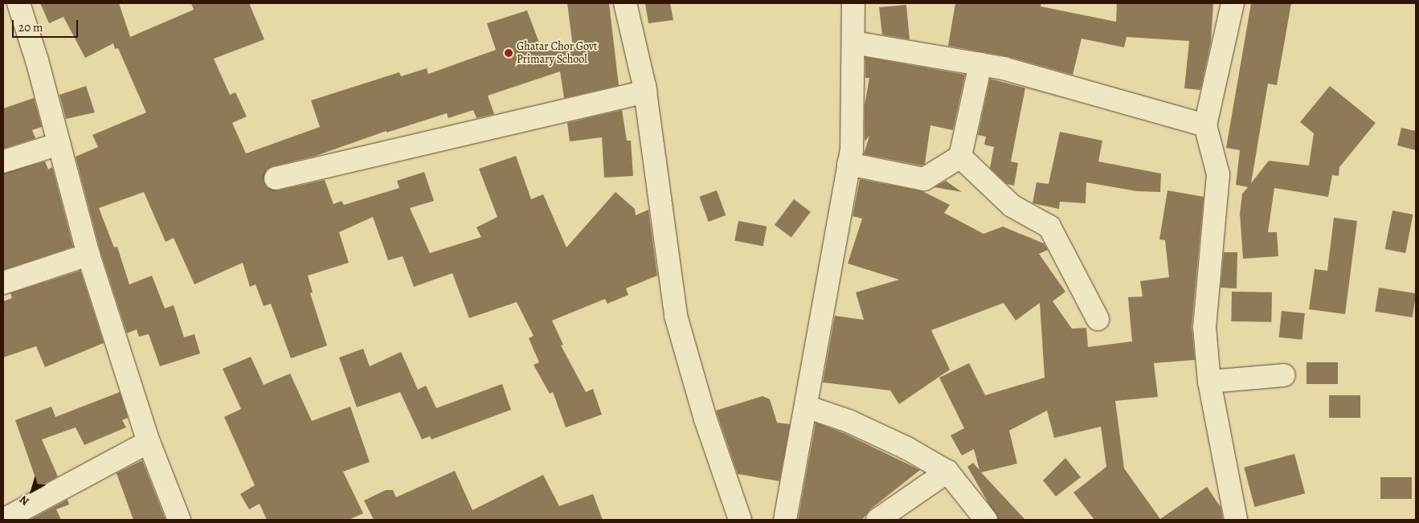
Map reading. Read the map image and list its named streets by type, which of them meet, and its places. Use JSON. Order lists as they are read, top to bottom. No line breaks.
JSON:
{"places":["Ghatar Chor Govt Primary School"],"scale_bar":"20 m","north":"bottom left"}
